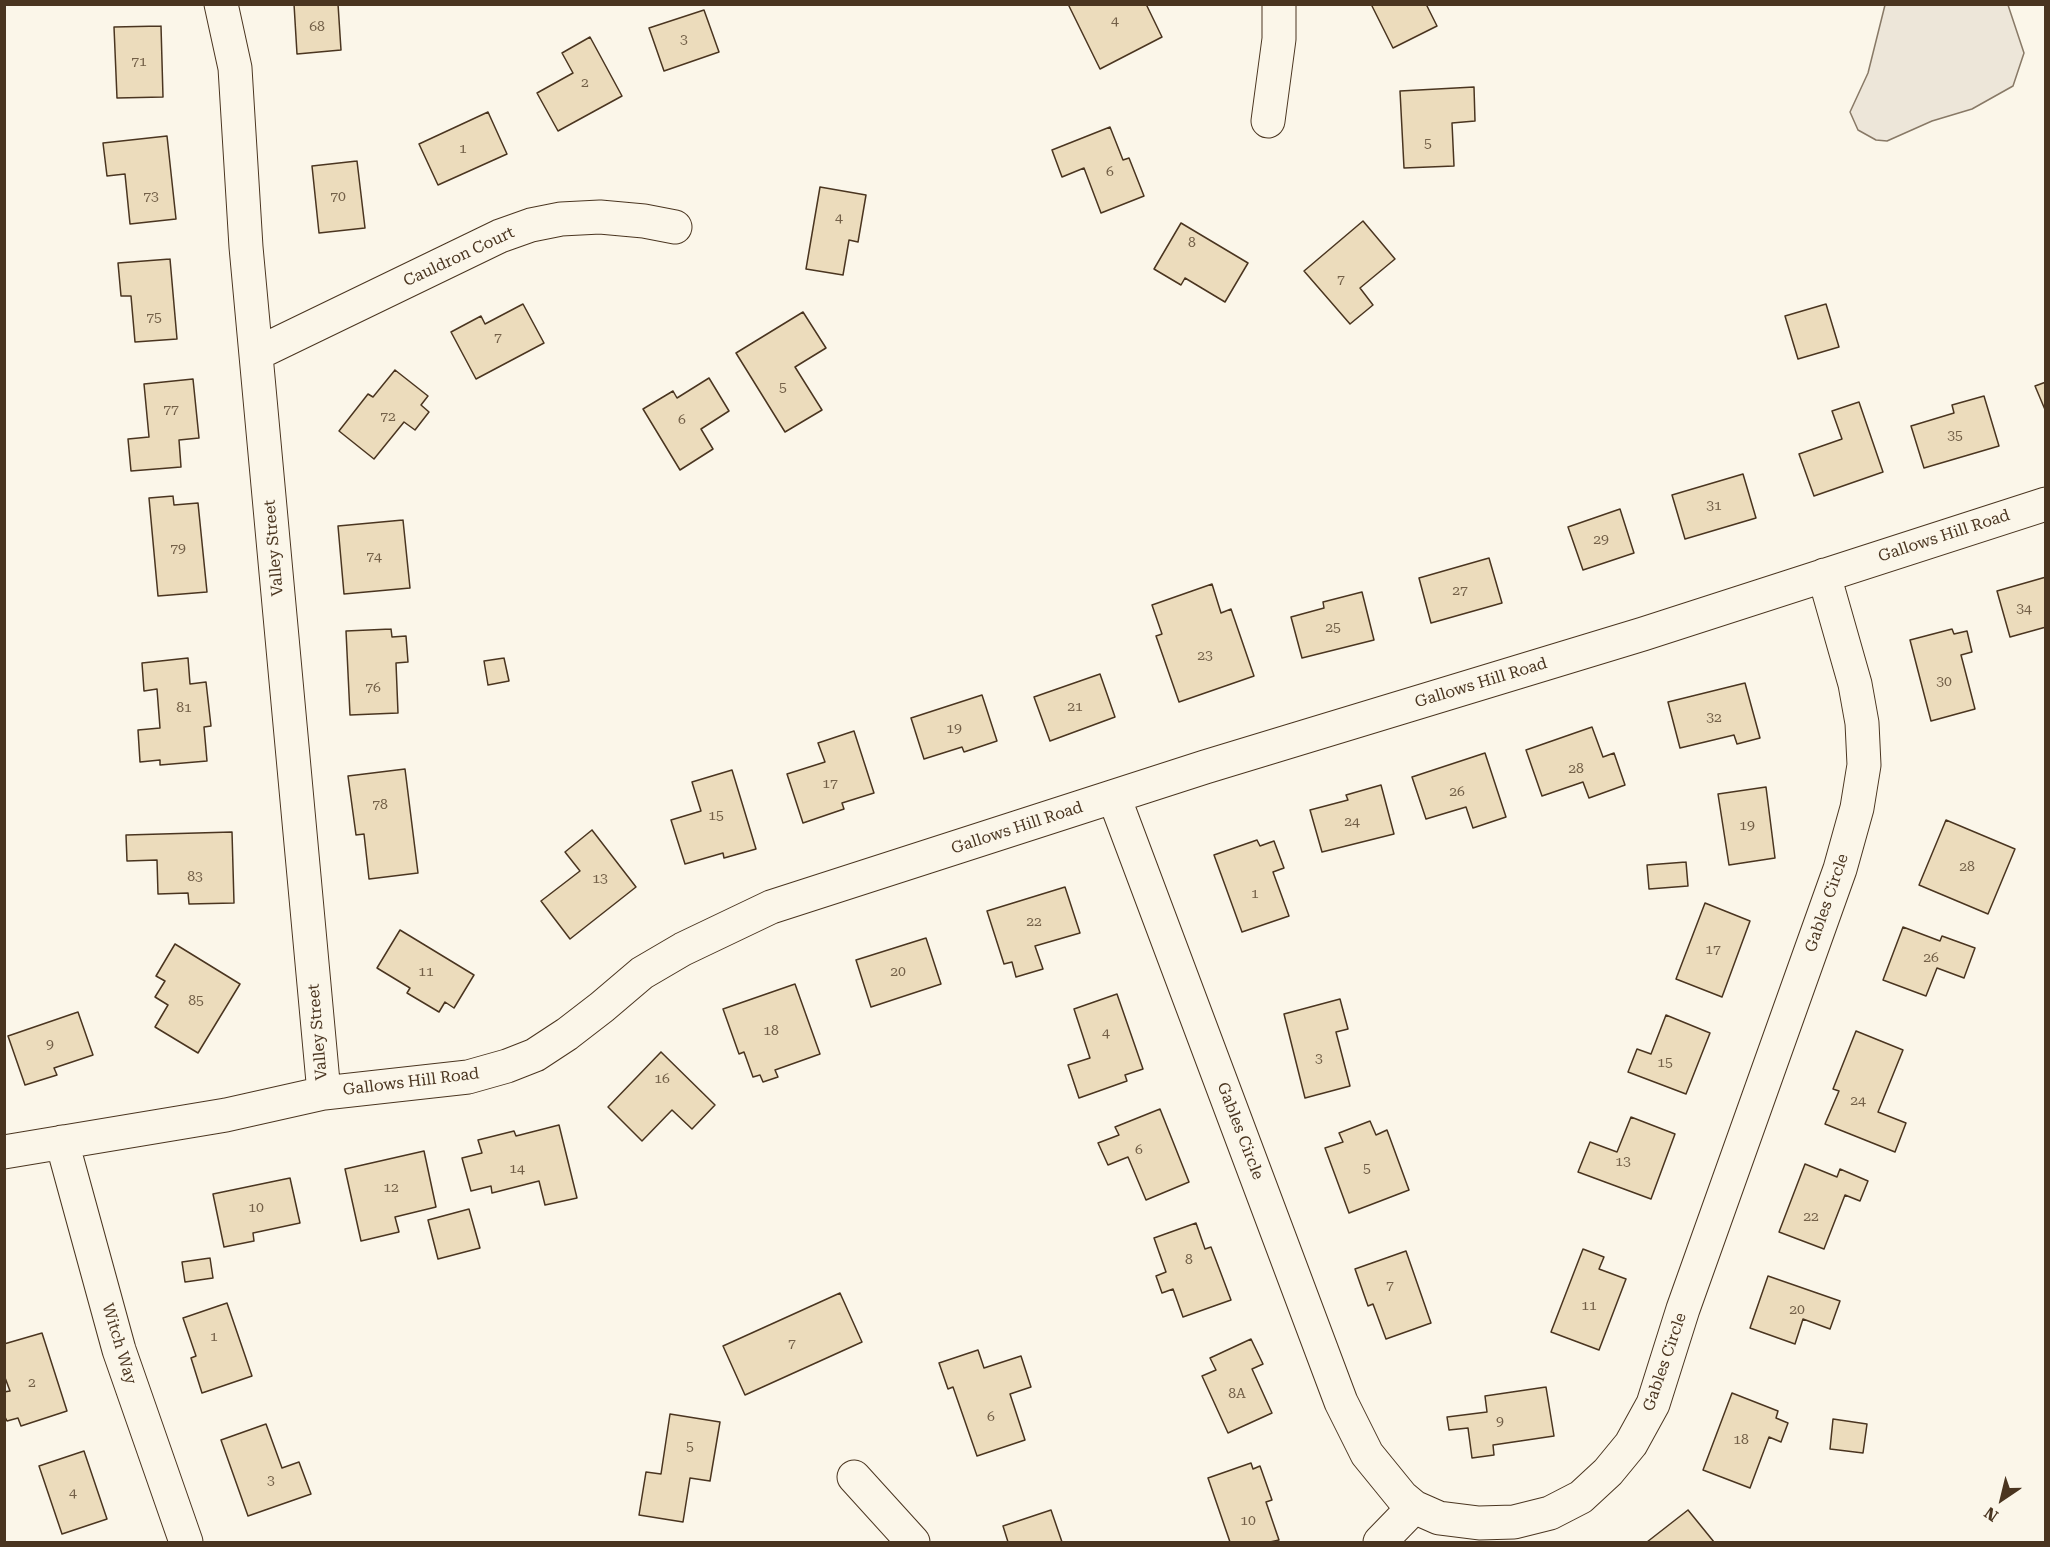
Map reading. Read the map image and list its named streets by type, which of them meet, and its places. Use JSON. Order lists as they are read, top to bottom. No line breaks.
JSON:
{"streets":{"street":["Cauldron Court","Gallows Hill Road","Valley Street","Gables Circle","Witch Way"]},"crossings":[["Cauldron Court","Valley Street"],["Gallows Hill Road","Valley Street"],["Gallows Hill Road","Gables Circle"],["Gallows Hill Road","Witch Way"]],"house_numbers":["4","68","3","71","2","5","1","6","73","70","4","8","7","75","7","5","77","72","6","35","31","29","79","74","27","34","25","23","30","76","21","81","32","19","28","17","26","78","15","24","19","28","83","13","1","22","17","26","11","20","85","18","4","9","3","15","16","24","6","13","14","5","12","10","22","8","7","11","20","1","7","2","8A","6","9","18","5","3","4","10"],"north":"bottom left"}
